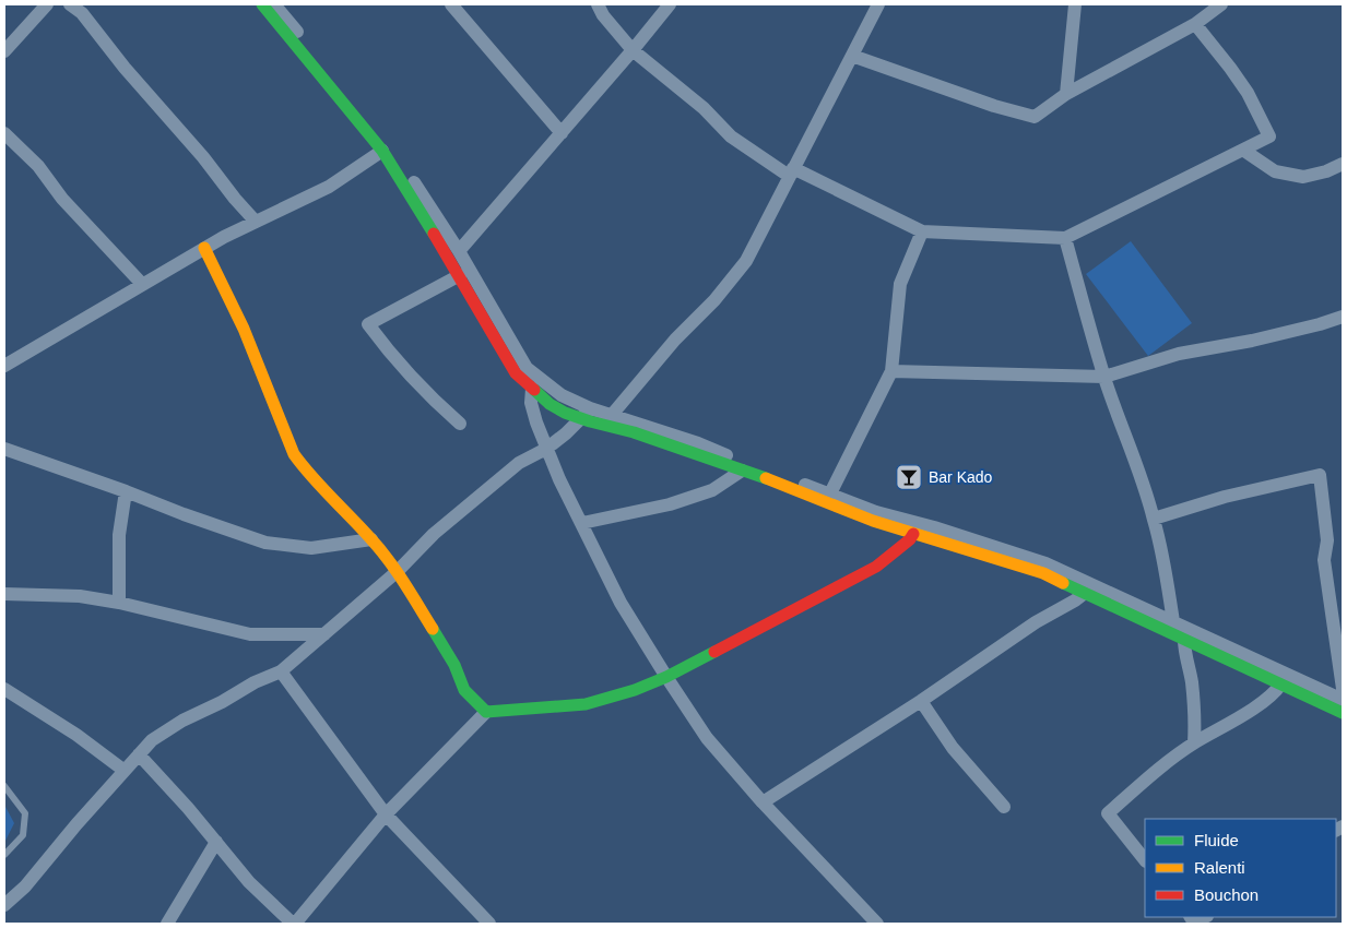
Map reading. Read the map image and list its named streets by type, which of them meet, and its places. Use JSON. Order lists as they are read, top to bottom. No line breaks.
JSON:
{"places":{"bar":["Bar Kado"]},"legend":["Fluide","Ralenti","Bouchon"]}
